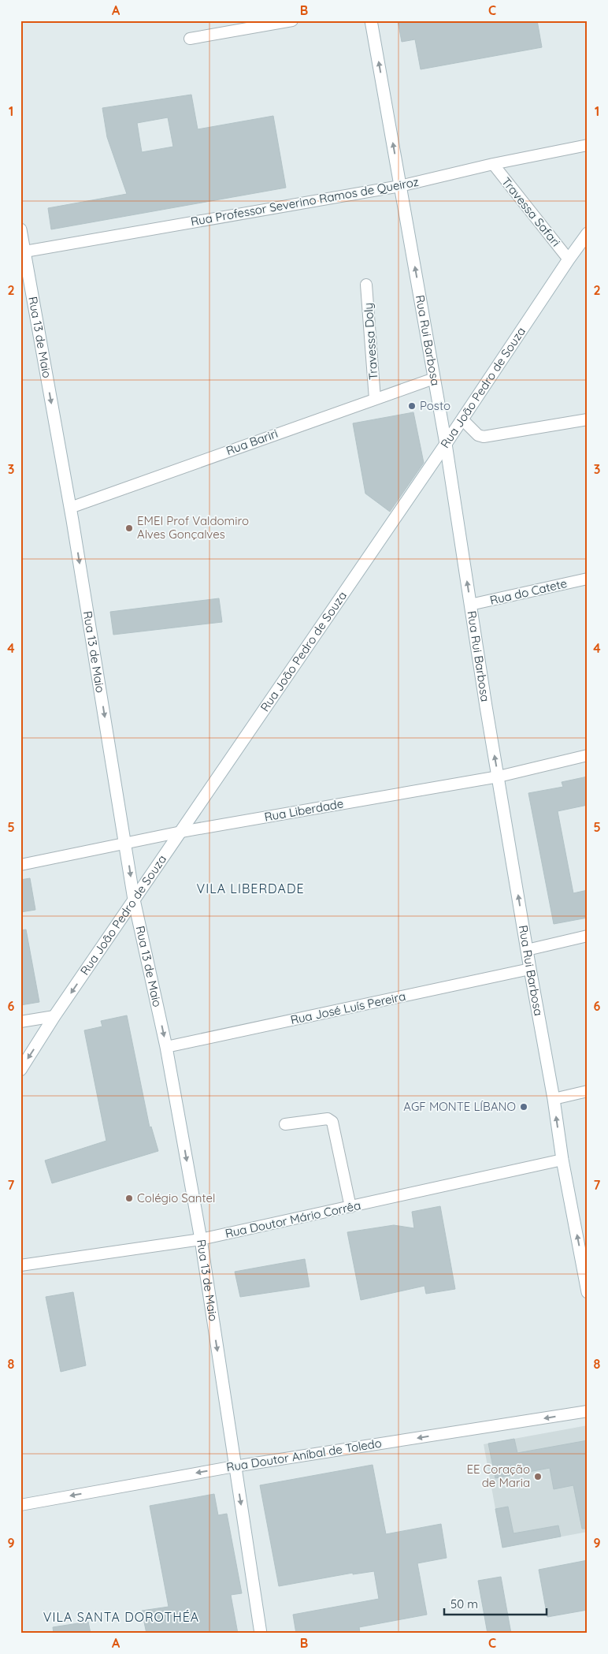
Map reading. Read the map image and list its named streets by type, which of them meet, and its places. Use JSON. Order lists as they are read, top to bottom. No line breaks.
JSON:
{"streets":{"main road":["Rua 13 de Maio","Rua Rui Barbosa","Rua João Pedro de Souza"],"street":["Rua Professor Severino Ramos de Queiroz","Travessa Safari","Travessa Doly","Rua Bariri","Rua do Catete","Rua Liberdade","Rua José Luís Pereira","Rua Doutor Mário Corrêa","Rua Doutor Aníbal de Toledo"]},"crossings":[["Rua Professor Severino Ramos de Queiroz","Travessa Safari"],["Rua Professor Severino Ramos de Queiroz","Rua 13 de Maio"],["Rua Professor Severino Ramos de Queiroz","Rua Rui Barbosa"],["Travessa Safari","Rua João Pedro de Souza"],["Rua 13 de Maio","Rua João Pedro de Souza"],["Rua 13 de Maio","Rua Bariri"],["Rua 13 de Maio","Rua Liberdade"],["Rua 13 de Maio","Rua José Luís Pereira"],["Rua 13 de Maio","Rua Doutor Mário Corrêa"],["Rua 13 de Maio","Rua Doutor Aníbal de Toledo"],["Travessa Doly","Rua Bariri"],["Rua Rui Barbosa","Rua João Pedro de Souza"],["Rua Rui Barbosa","Rua Bariri"],["Rua Rui Barbosa","Rua do Catete"],["Rua Rui Barbosa","Rua Liberdade"],["Rua Rui Barbosa","Rua José Luís Pereira"],["Rua Rui Barbosa","Rua Doutor Mário Corrêa"],["Rua João Pedro de Souza","Rua Liberdade"]],"one_way":["Rua 13 de Maio","Rua Rui Barbosa","Rua Doutor Aníbal de Toledo"],"districts":["VILA LIBERDADE","VILA SANTA DOROTHÉA"],"places":["Posto","EMEI Prof Valdomiro Alves Gonçalves","AGF MONTE LÍBANO","Colégio Santel","EE Coração de Maria"],"scale_bar":"50 m","grid":{"columns":["A","B","C"],"rows":["1","2","3","4","5","6","7","8","9"]}}
